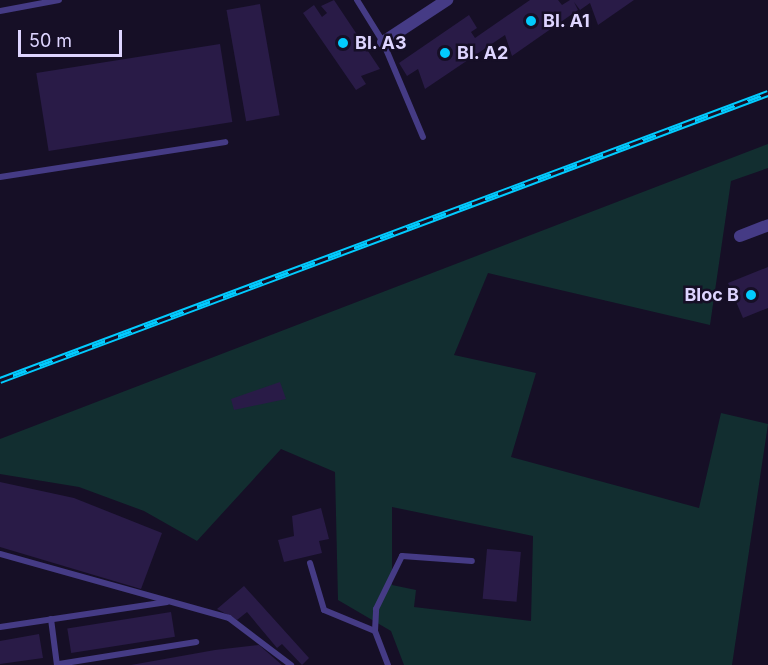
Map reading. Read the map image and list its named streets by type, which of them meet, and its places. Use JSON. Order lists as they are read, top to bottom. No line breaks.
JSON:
{"places":["Bl. A1","Bl. A3","Bl. A2","Bloc B"],"scale_bar":"50 m"}
